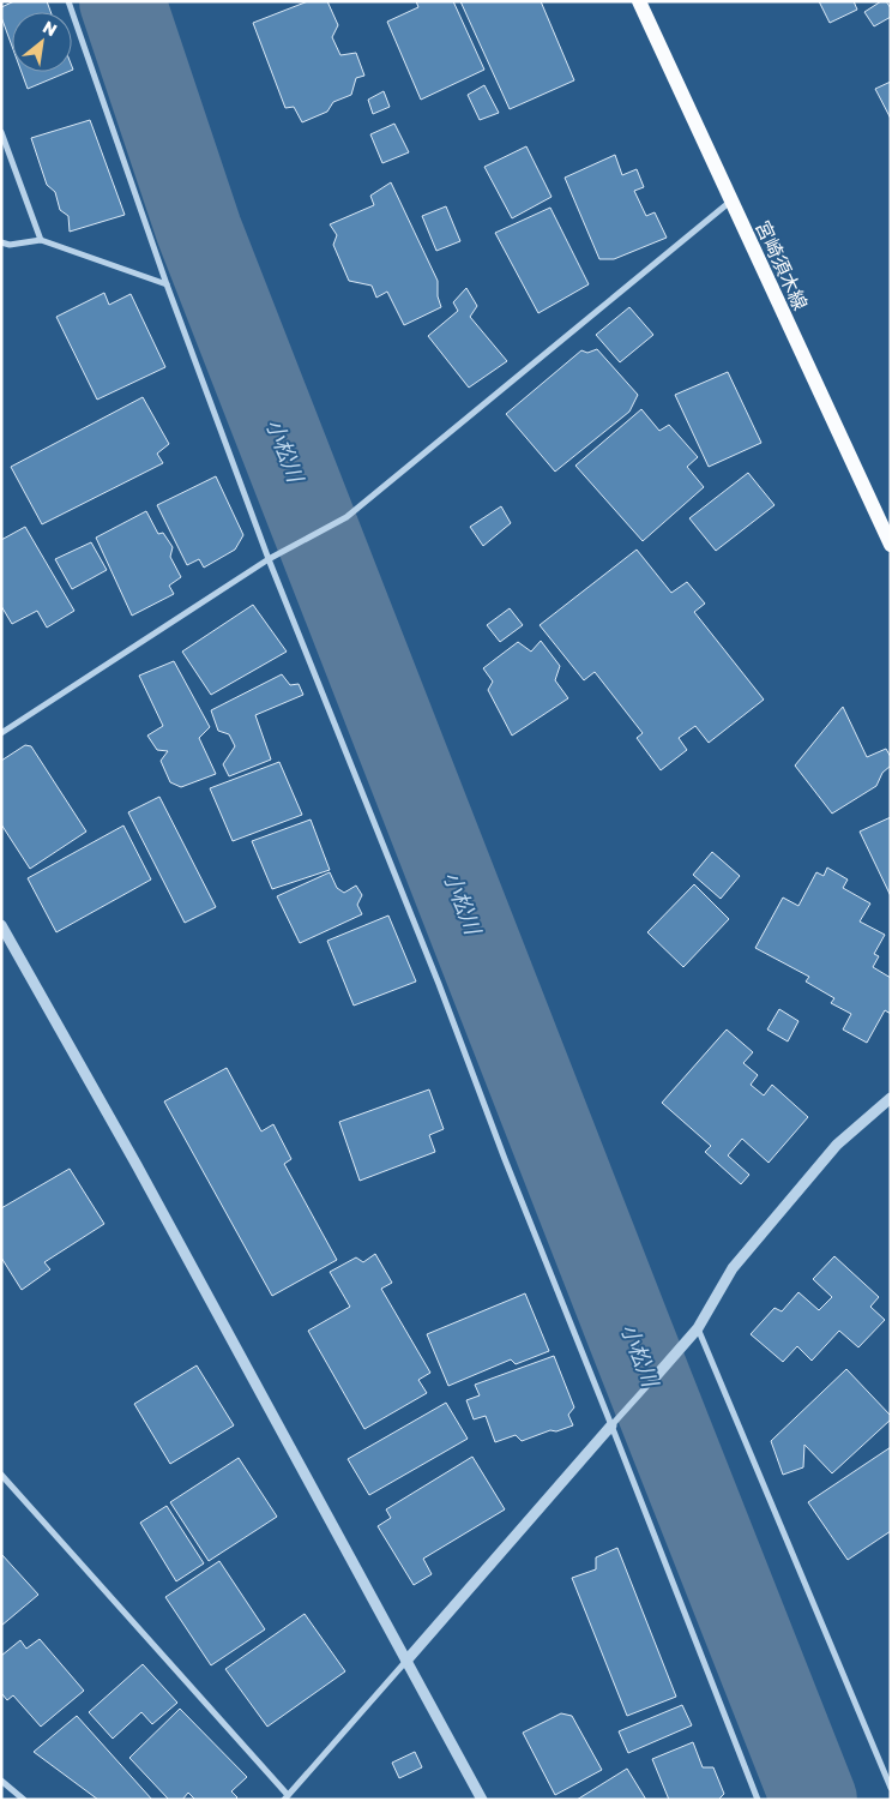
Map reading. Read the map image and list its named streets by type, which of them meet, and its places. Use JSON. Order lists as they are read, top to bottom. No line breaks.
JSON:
{"streets":{"main road":["宮崎須木線"]},"water":["小松川"],"north":"top right"}
